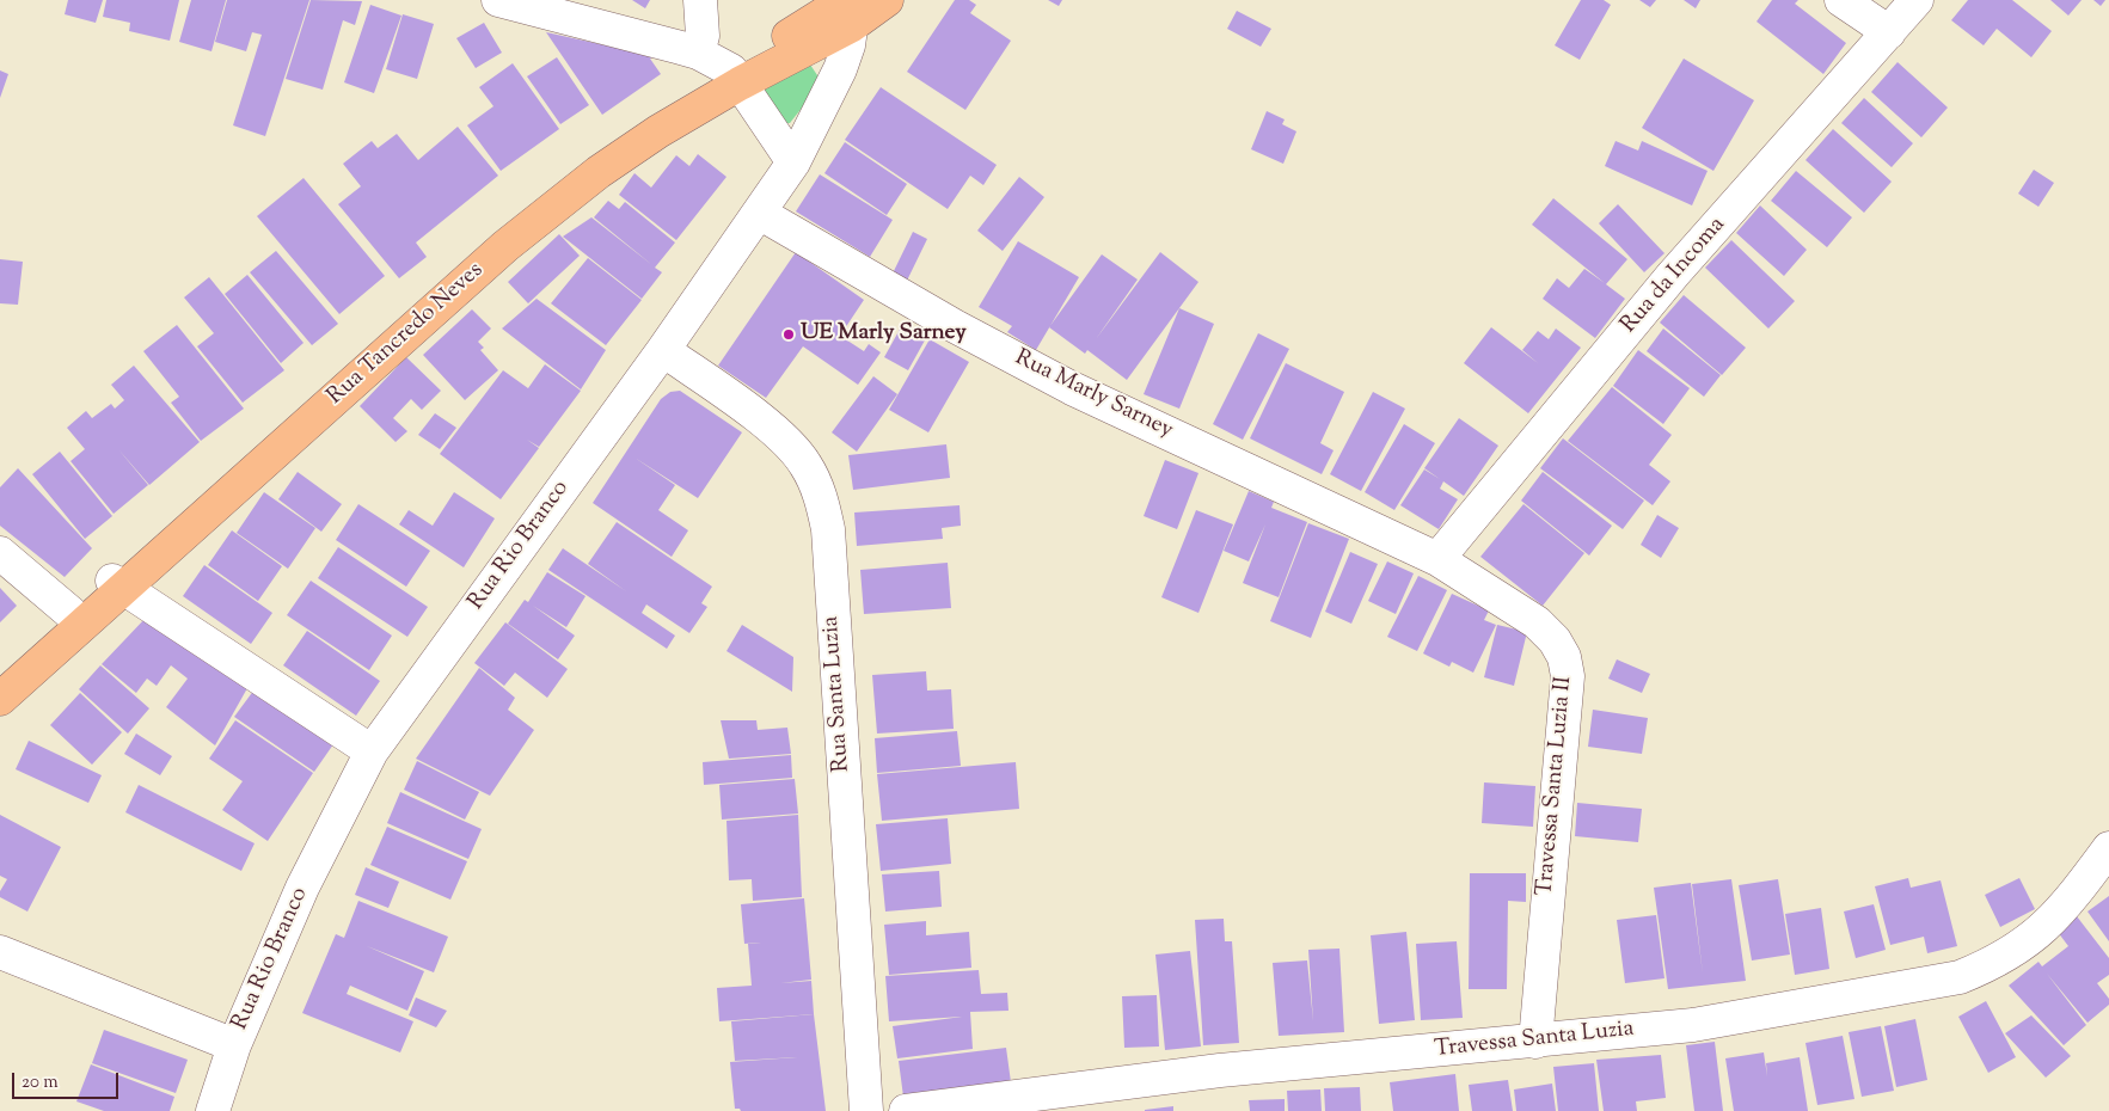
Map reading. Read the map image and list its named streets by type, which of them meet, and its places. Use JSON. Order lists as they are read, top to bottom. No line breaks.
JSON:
{"streets":{"main road":["Rua Tancredo Neves"],"street":["Rua da Incoma","Rua Marly Sarney","Rua Rio Branco","Rua Santa Luzia","Travessa Santa Luzia II","Travessa Santa Luzia"]},"crossings":[["Rua da Incoma","Rua Marly Sarney"],["Rua da Incoma","Travessa Santa Luzia II"],["Rua Tancredo Neves","Rua Rio Branco"],["Rua Marly Sarney","Rua Rio Branco"],["Rua Marly Sarney","Travessa Santa Luzia II"],["Rua Rio Branco","Rua Santa Luzia"],["Travessa Santa Luzia II","Travessa Santa Luzia"]],"places":["UE Marly Sarney"],"scale_bar":"20 m"}
